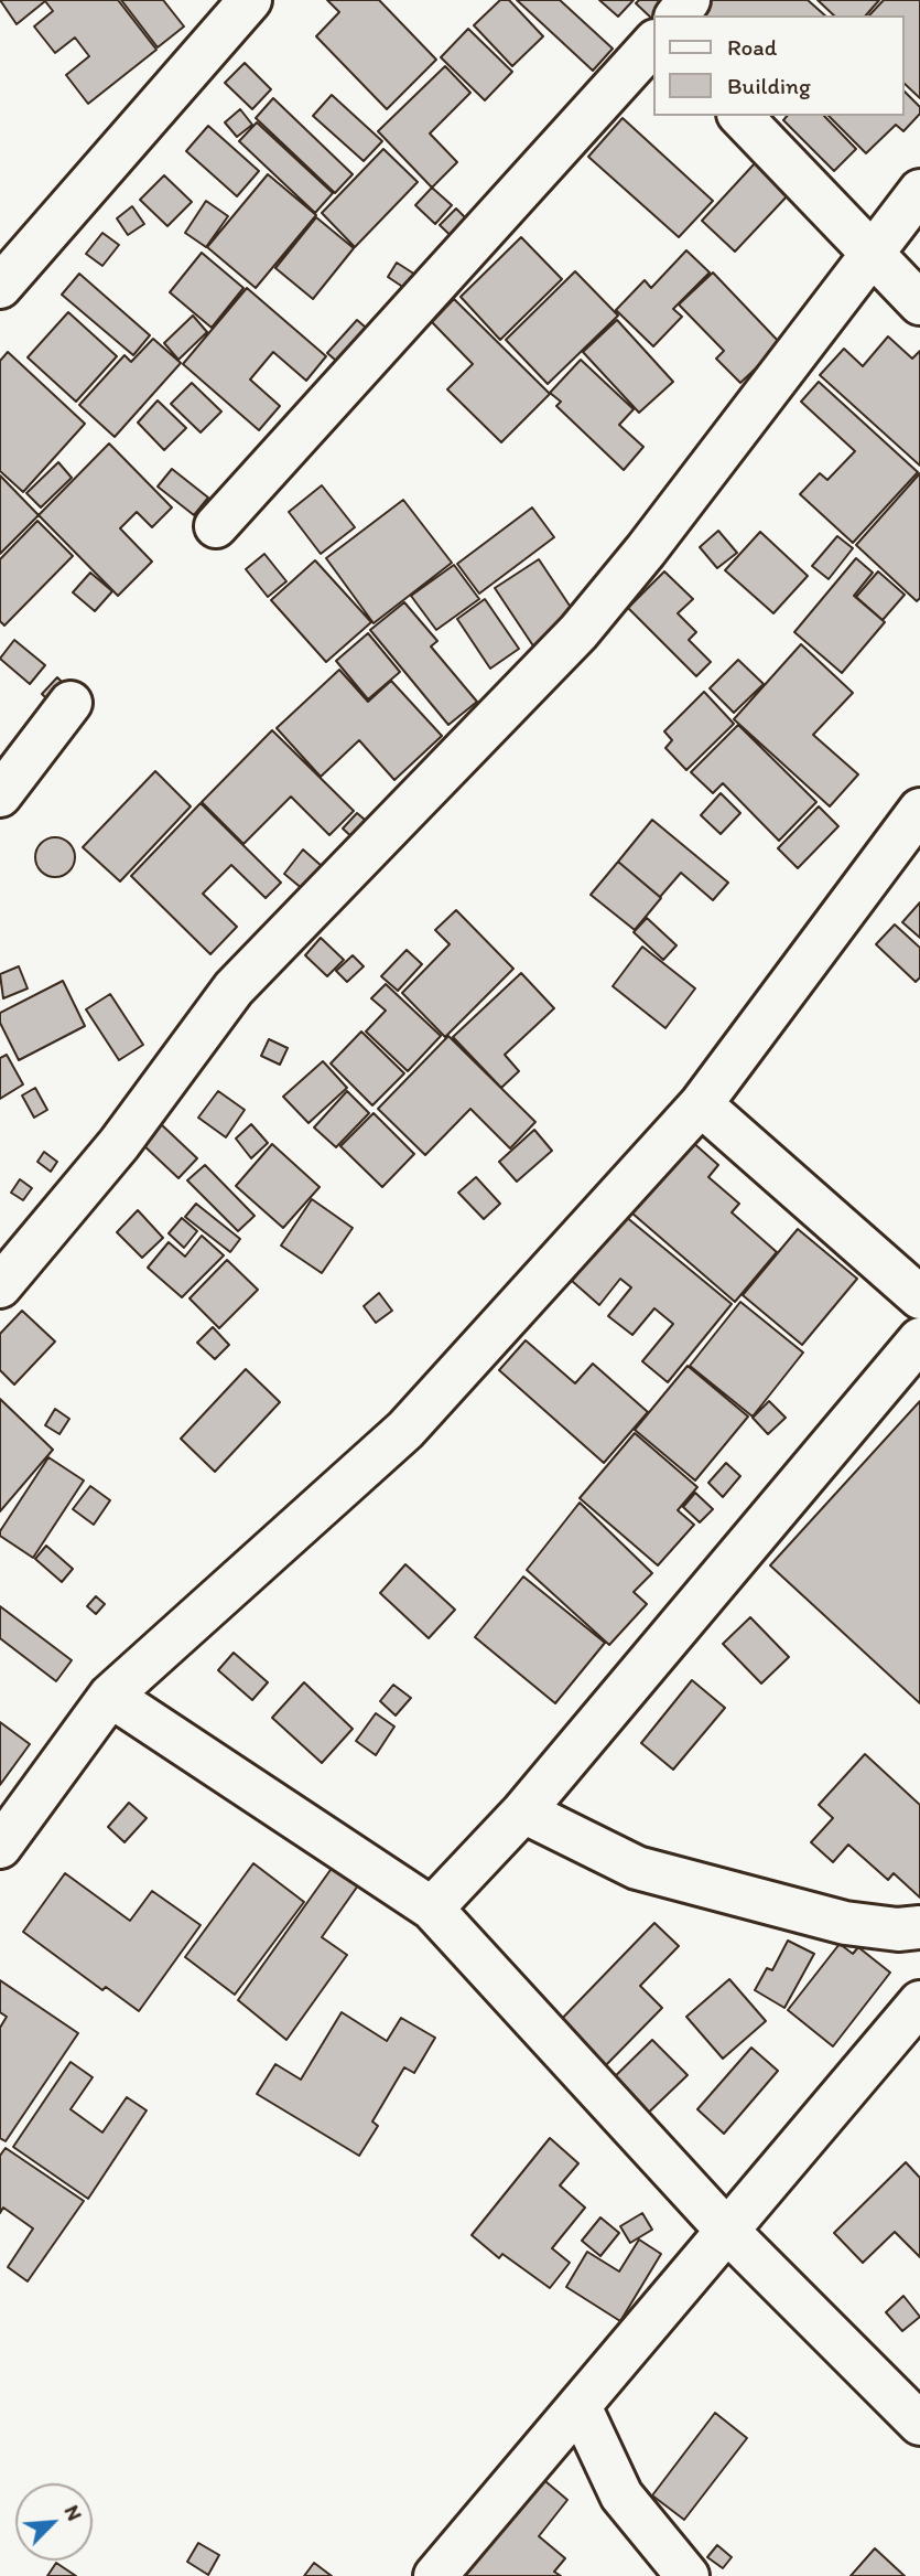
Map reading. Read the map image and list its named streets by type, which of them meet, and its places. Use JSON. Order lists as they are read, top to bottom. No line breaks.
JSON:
{"legend":["Road","Building"],"north":"top right"}
